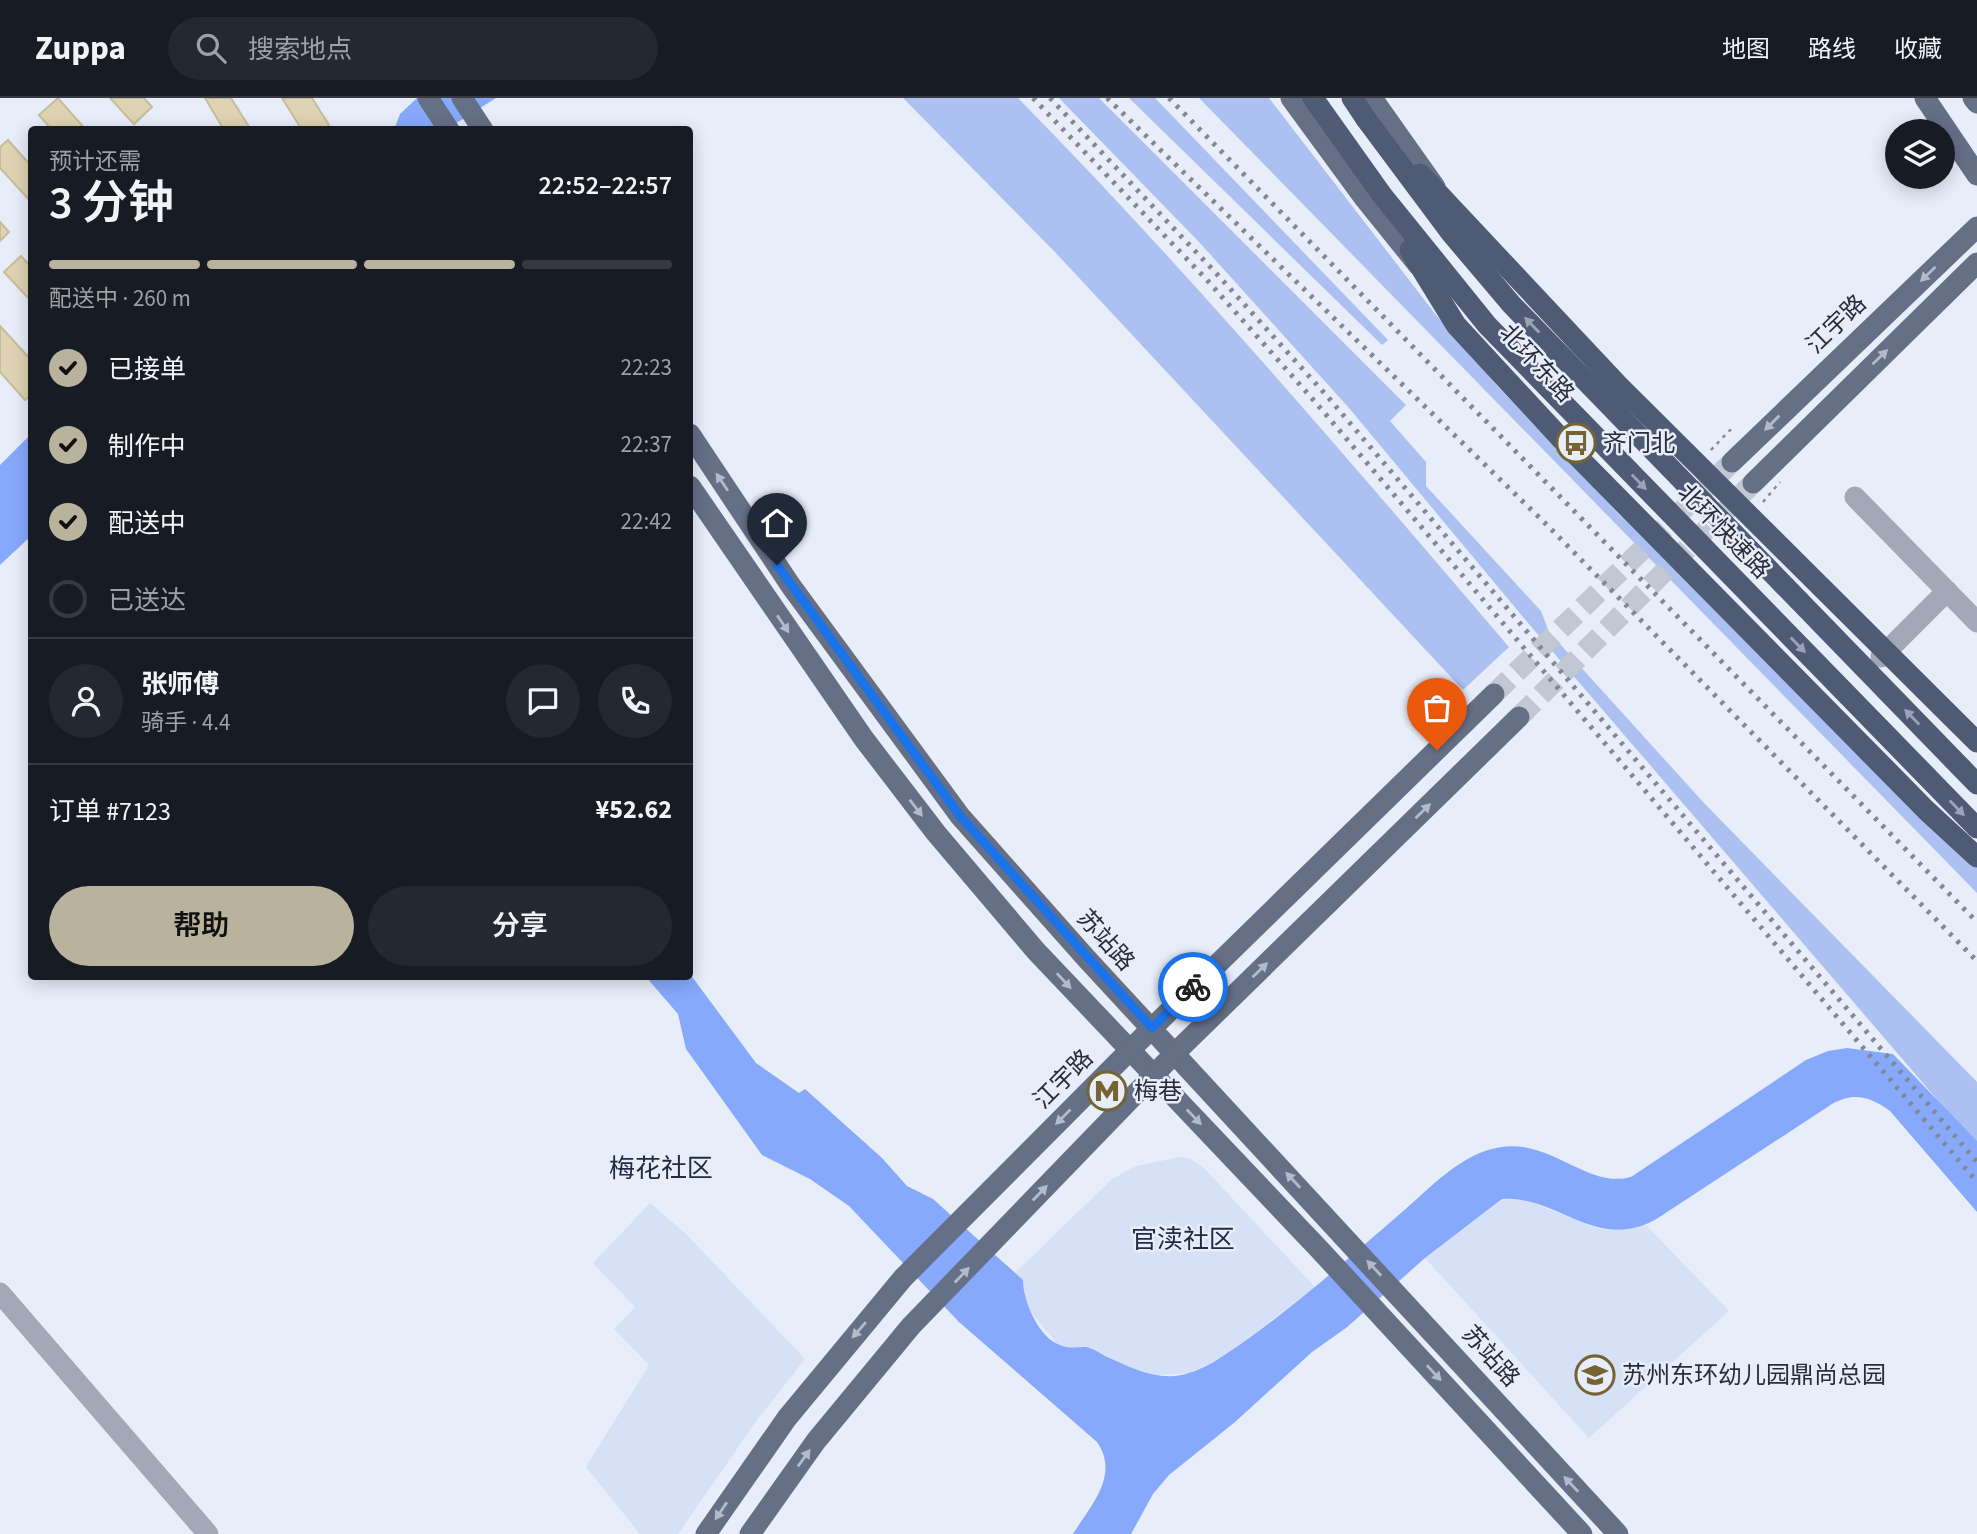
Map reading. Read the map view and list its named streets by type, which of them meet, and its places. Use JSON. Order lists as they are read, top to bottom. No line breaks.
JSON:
{"streets":{"highway":["北环快速路"],"main road":["江宇路","北环东路","苏站路"]},"crossings":[["江宇路","苏站路"],["北环东路","北环快速路"]],"districts":["梅花社区","官渎社区"],"places":{"bus stop":["齐门北"],"metro station":["梅巷"],"school or university":["苏州东环幼儿园鼎尚总园"]},"page":{"header":"Zuppa","search":"搜索地点","nav":["地图","路线","收藏"],"heading":["3 分钟","预计还需","22:52–22:57"],"panel":["张师傅","骑手 · 4.4","订单 #7123","¥52.62"],"bar":"配送中 · 260 m","list":[["已接单","22:23"],["制作中","22:37"],["配送中","22:42"],"已送达"],"buttons":["帮助","分享"]}}
